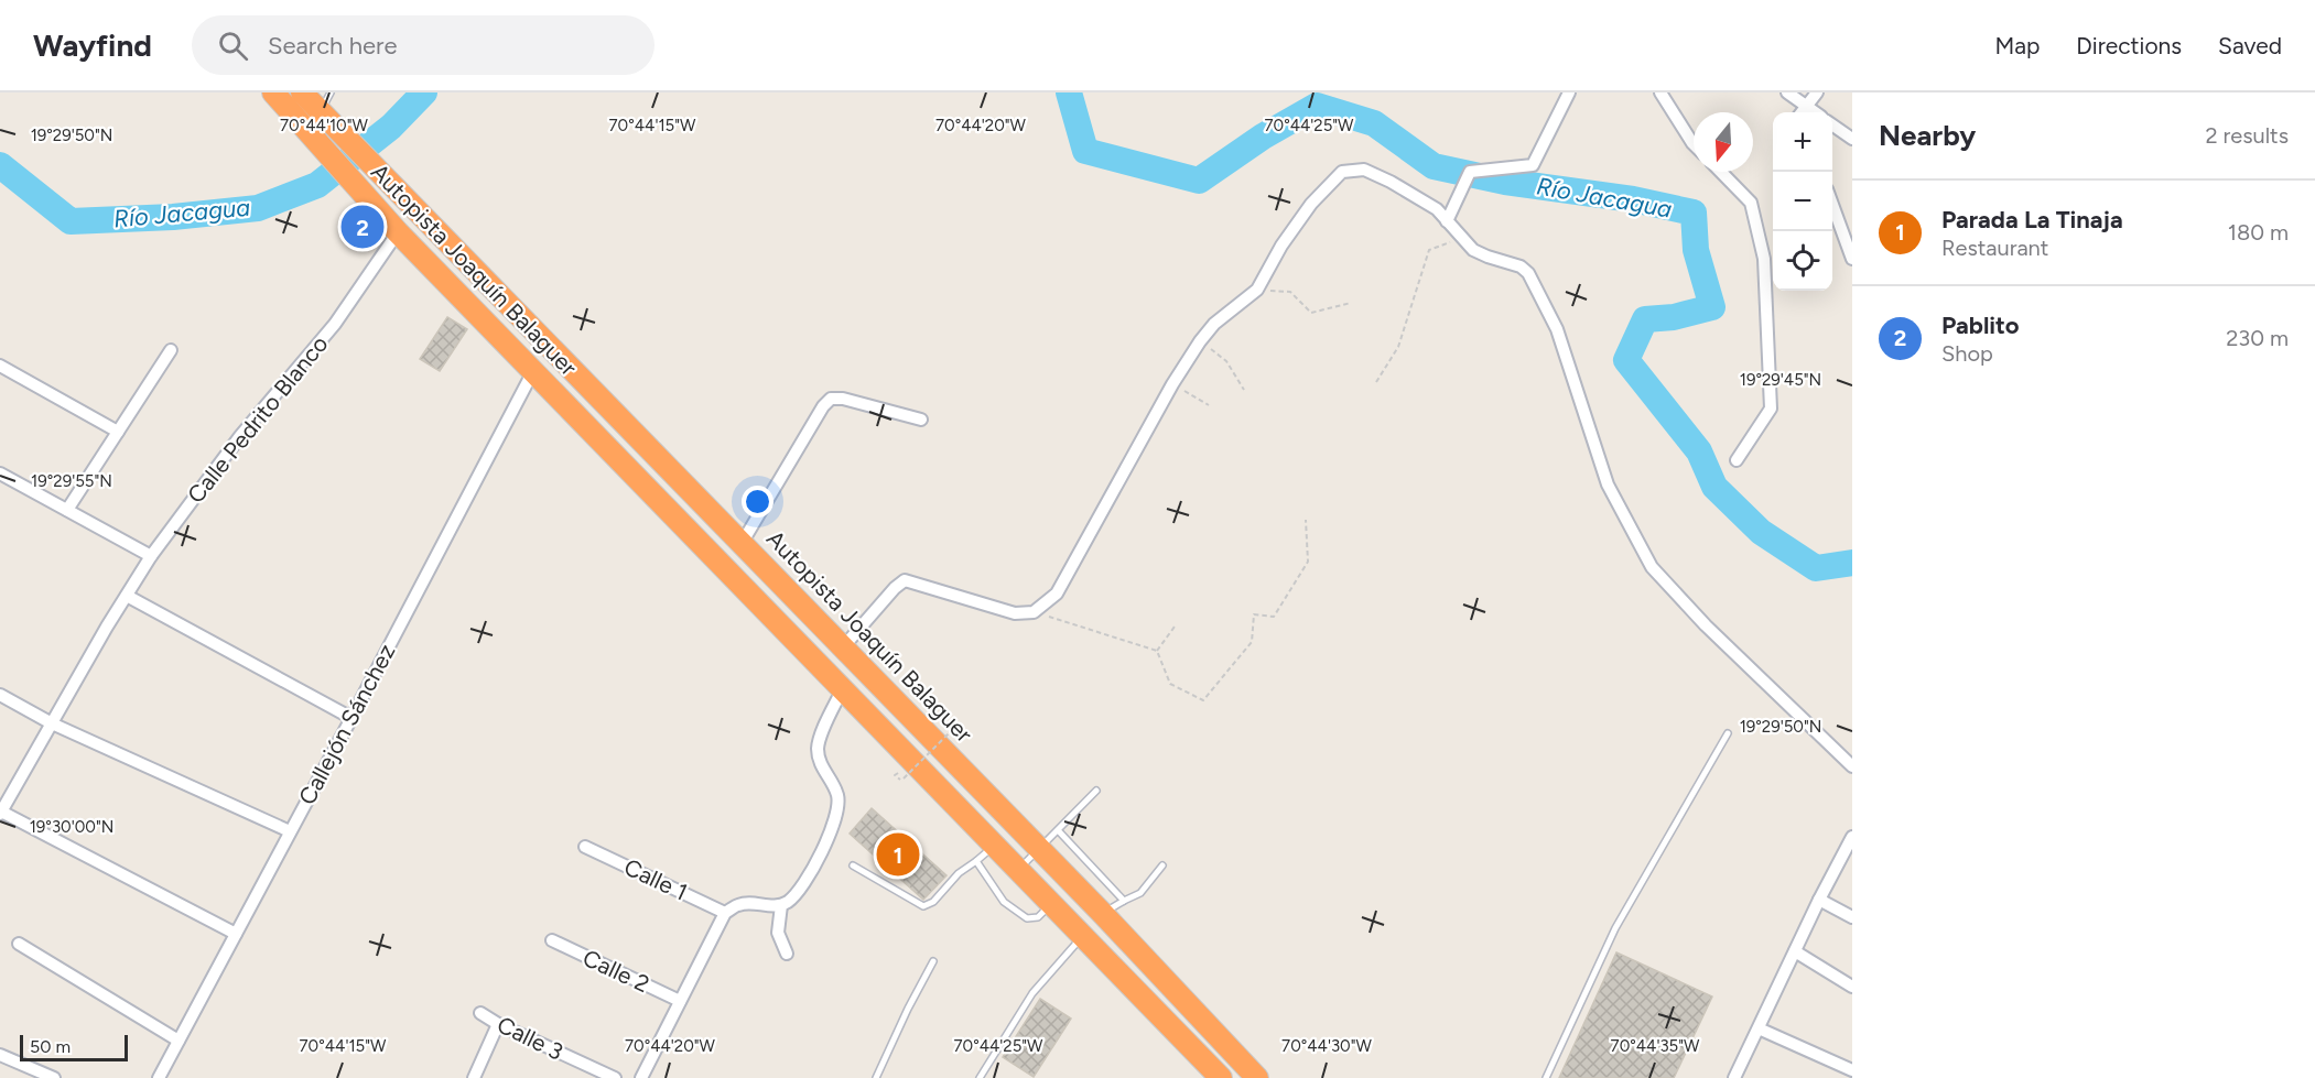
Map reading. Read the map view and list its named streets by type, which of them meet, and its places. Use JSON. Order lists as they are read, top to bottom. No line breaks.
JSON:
{"streets":{"highway":["Autopista Joaquín Balaguer"],"street":["Calle Pedrito Blanco","Callejón Sánchez","Calle 1","Calle 2","Calle 3"]},"crossings":[["Autopista Joaquín Balaguer","Calle Pedrito Blanco"],["Autopista Joaquín Balaguer","Callejón Sánchez"]],"water":["Río Jacagua"],"scale_bar":"50 m","north":"bottom","page":{"header":"Wayfind","search":"Search here","nav":["Map","Directions","Saved"],"heading":["Nearby","2 results"],"map_buttons":["+","−"],"list":[{"mark":"1","name":"Parada La Tinaja","note":"Restaurant","value":"180 m"},{"mark":"2","name":"Pablito","note":"Shop","value":"230 m"}],"pins":["2","1"],"scale":"50 m"},"coordinates":["70°44'10\"W","70°44'15\"W","70°44'20\"W","70°44'25\"W","19°29'50\"N","19°29'45\"N","19°29'55\"N","19°30'00\"N","70°44'30\"W","70°44'35\"W"]}
